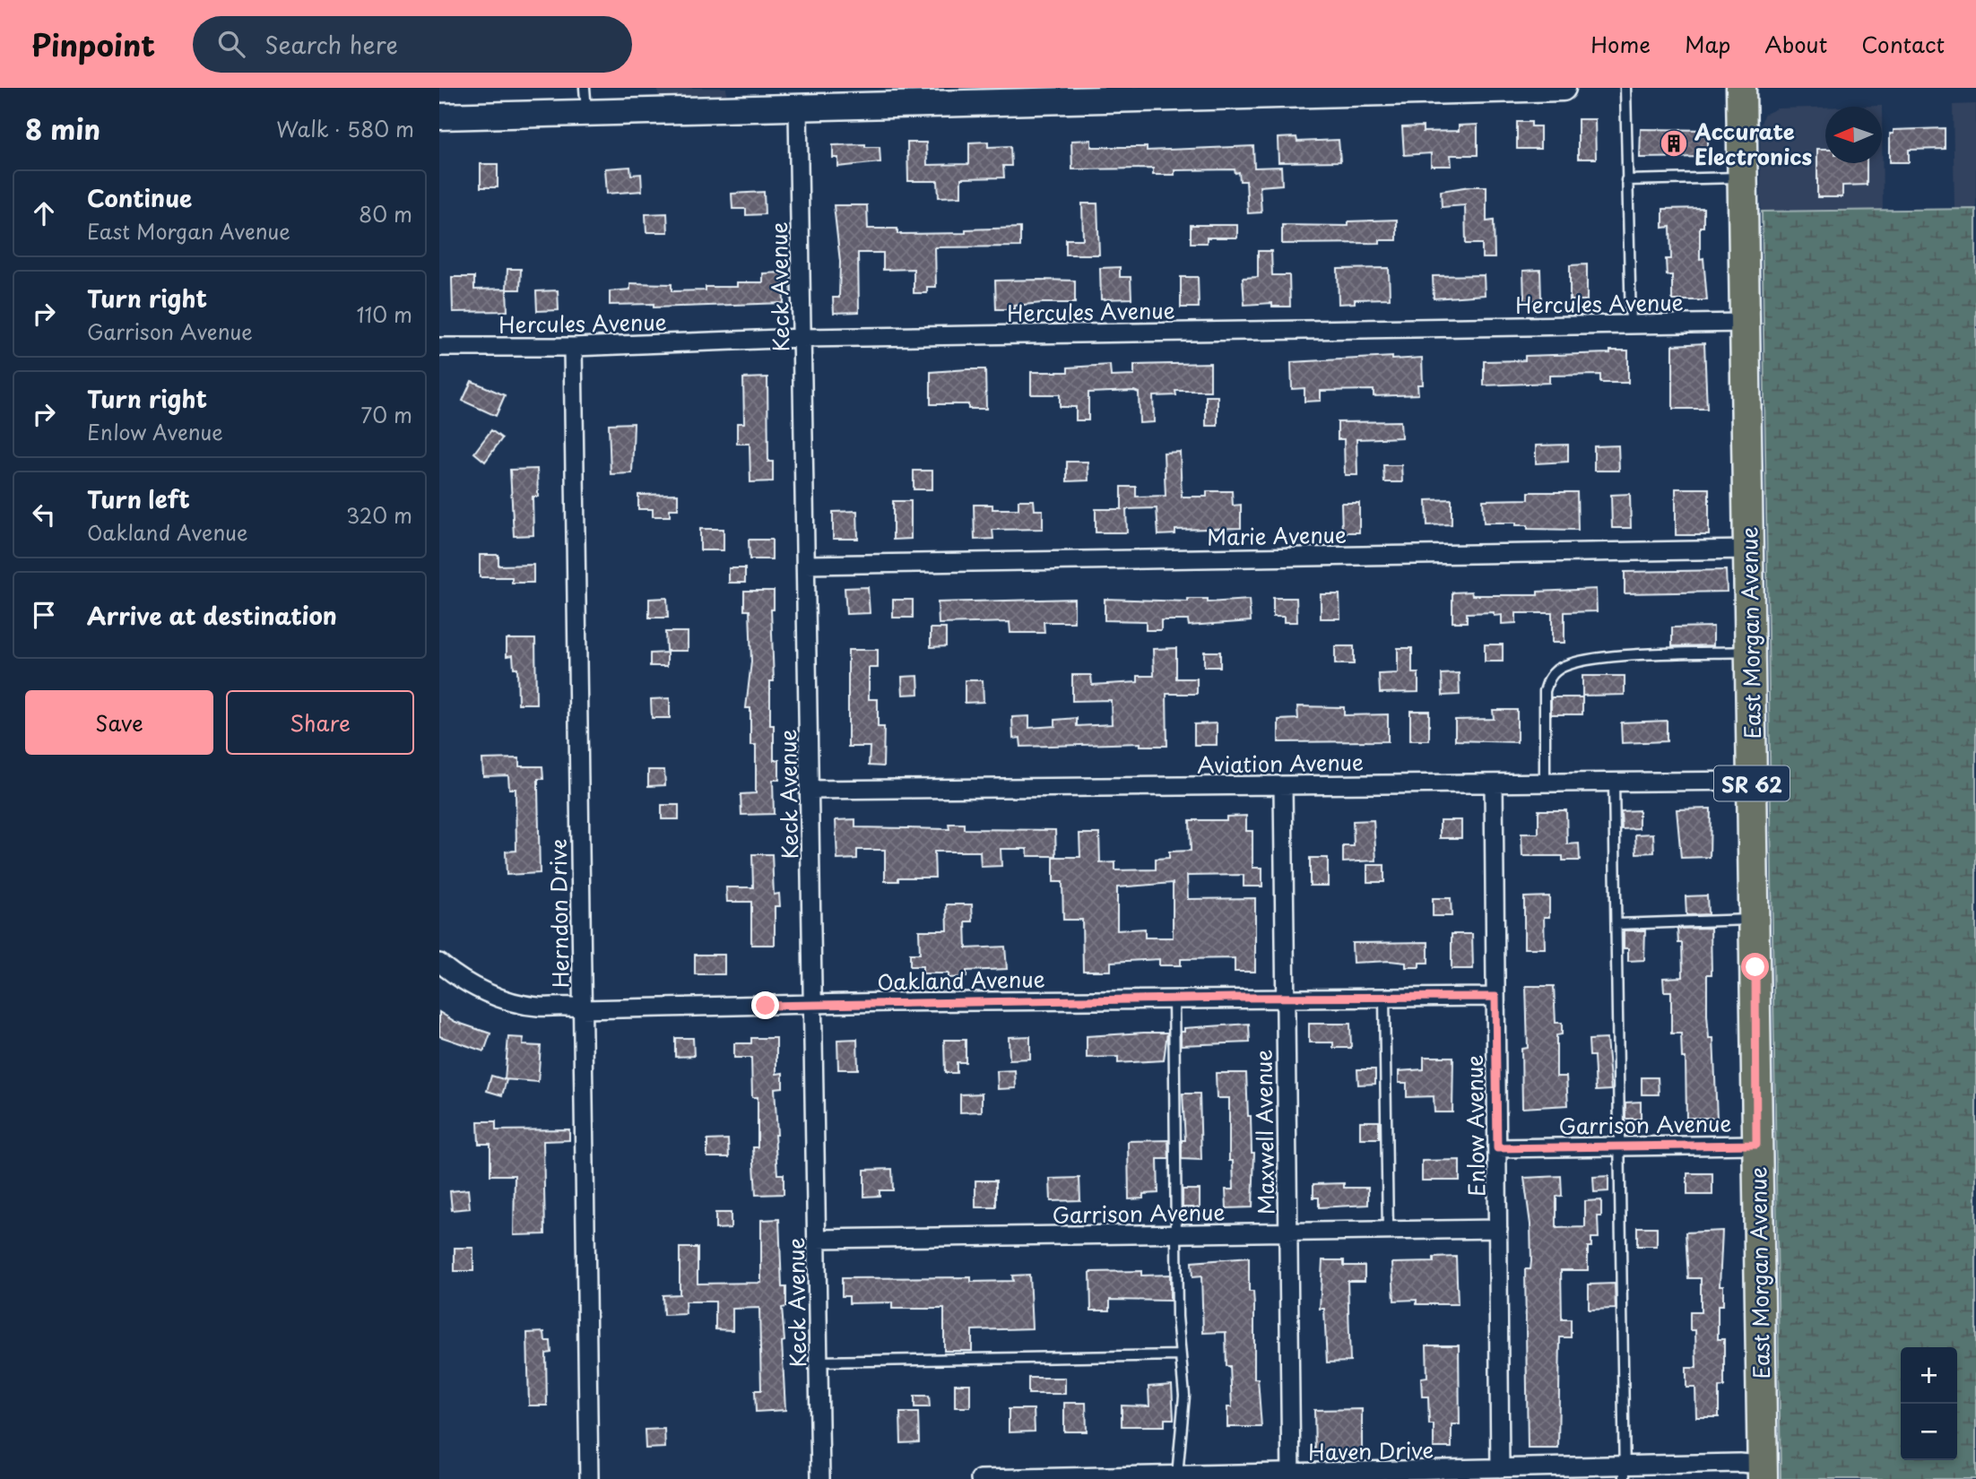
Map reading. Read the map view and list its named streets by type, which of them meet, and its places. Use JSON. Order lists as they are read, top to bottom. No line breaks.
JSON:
{"streets":{"main road":["East Morgan Avenue","SR 62"],"street":["Keck Avenue","Hercules Avenue","Marie Avenue","Aviation Avenue","Herndon Drive","Oakland Avenue","Garrison Avenue","Enlow Avenue","Maxwell Avenue","Haven Drive"]},"crossings":[["Keck Avenue","Hercules Avenue"],["Keck Avenue","Marie Avenue"],["Keck Avenue","Aviation Avenue"],["Keck Avenue","Oakland Avenue"],["Keck Avenue","Garrison Avenue"],["Hercules Avenue","East Morgan Avenue"],["Hercules Avenue","Herndon Drive"],["Marie Avenue","East Morgan Avenue"],["East Morgan Avenue","Aviation Avenue"],["East Morgan Avenue","Garrison Avenue"],["East Morgan Avenue","Haven Drive"],["Aviation Avenue","Enlow Avenue"],["Aviation Avenue","Maxwell Avenue"],["Herndon Drive","Oakland Avenue"],["Oakland Avenue","Enlow Avenue"],["Oakland Avenue","Maxwell Avenue"],["Garrison Avenue","Enlow Avenue"],["Garrison Avenue","Maxwell Avenue"],["Enlow Avenue","Haven Drive"],["Maxwell Avenue","Haven Drive"]],"places":{"building":["Accurate Electronics"]},"north":"left","page":{"header":"Pinpoint","search":"Search here","nav":["Home","Map","About","Contact"],"heading":["8 min","Walk · 580 m"],"list":[["Continue","East Morgan Avenue","80 m"],["Turn right","Garrison Avenue","110 m"],["Turn right","Enlow Avenue","70 m"],["Turn left","Oakland Avenue","320 m"],"Arrive at destination"],"buttons":["Save","Share"],"map_buttons":["+","−"]}}
